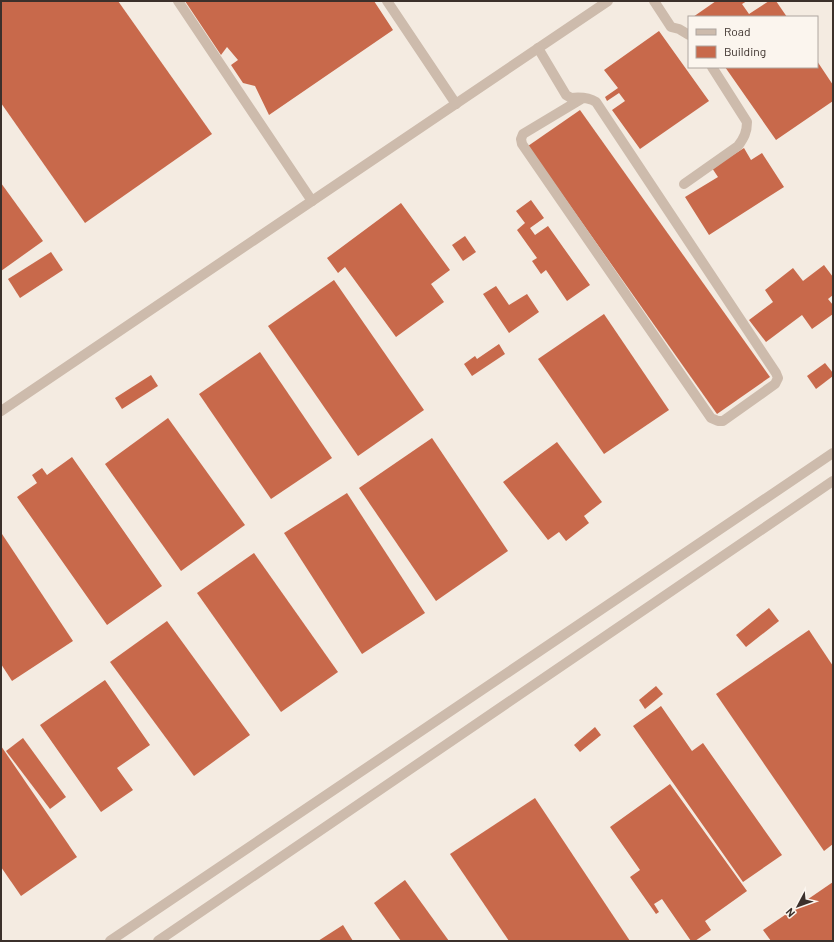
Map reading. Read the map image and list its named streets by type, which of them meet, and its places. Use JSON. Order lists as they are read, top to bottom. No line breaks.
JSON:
{"legend":["Road","Building"],"north":"bottom left"}
